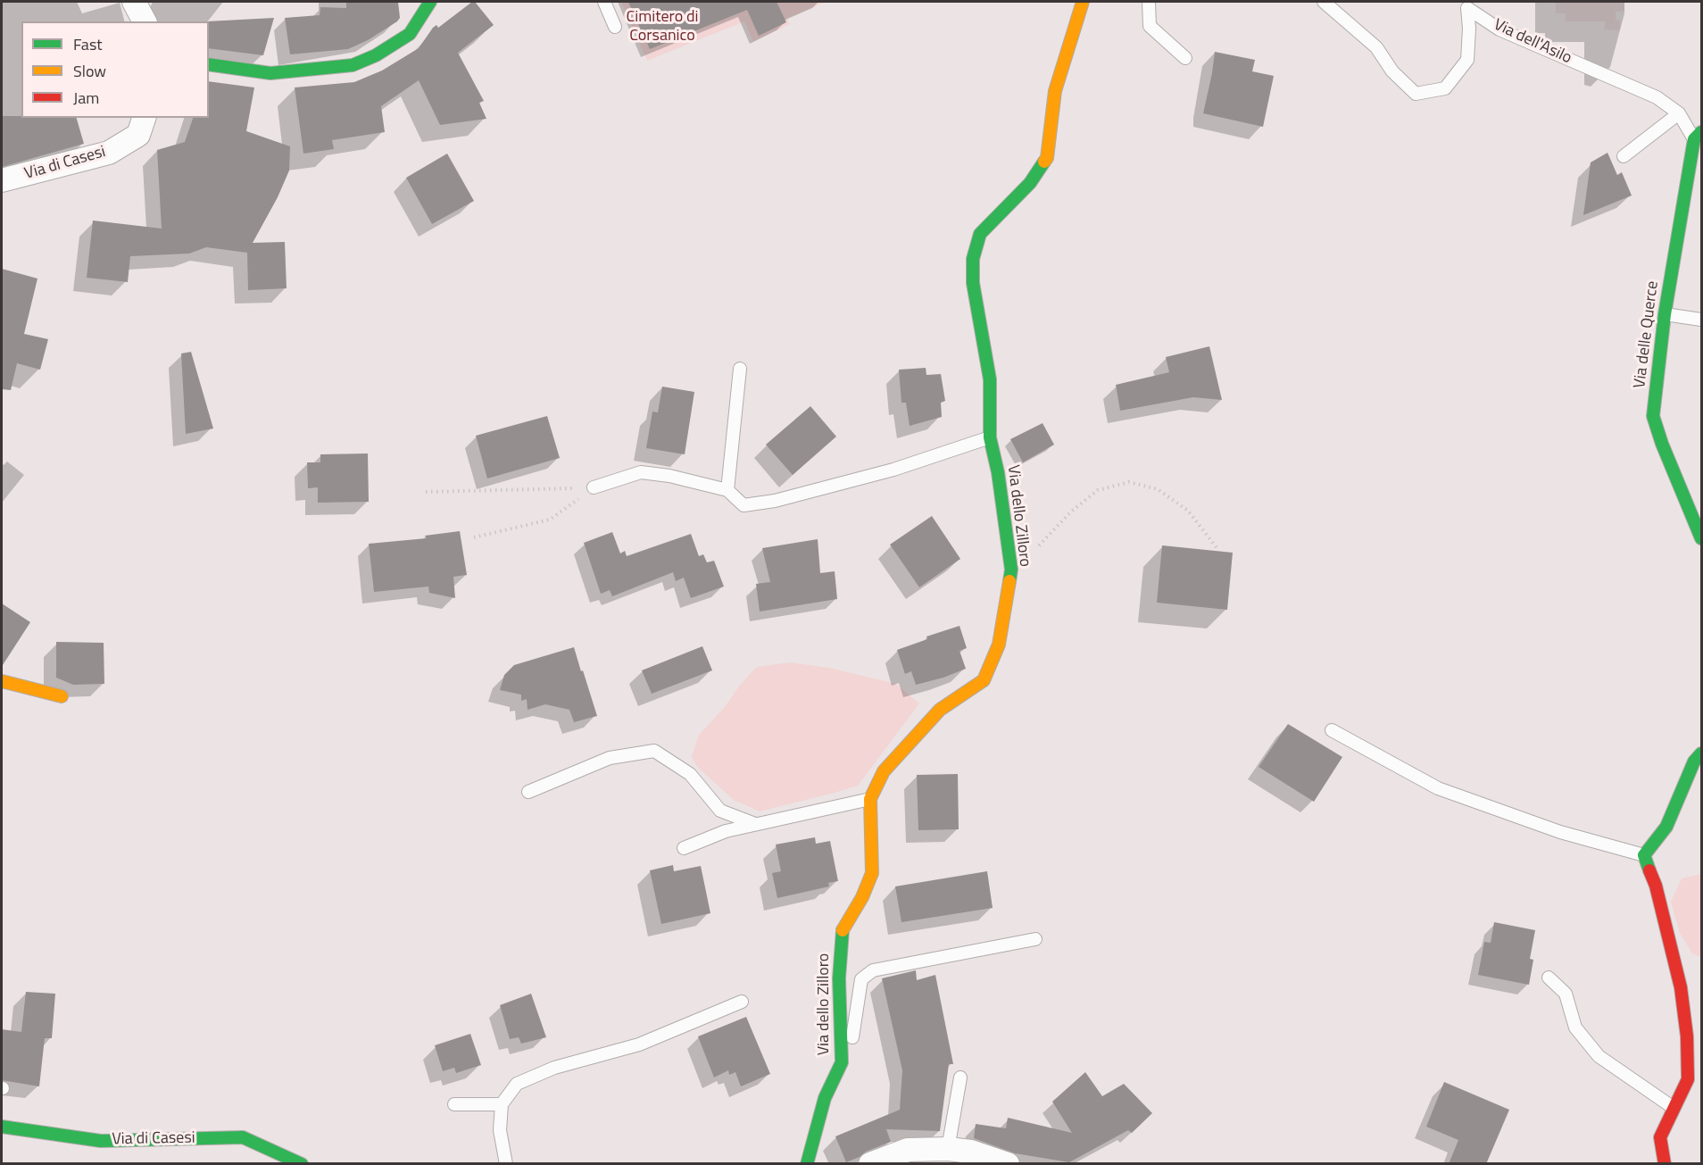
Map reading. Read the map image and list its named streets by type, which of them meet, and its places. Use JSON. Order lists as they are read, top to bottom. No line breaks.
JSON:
{"streets":{"street":["Via di Casesi","Via delle Querce","Via dello Zilloro"],"lane":["Via dell'Asilo"]},"crossings":[["Via dell'Asilo","Via delle Querce"]],"parks":["Cimitero di Corsanico"],"legend":["Fast","Slow","Jam"]}
